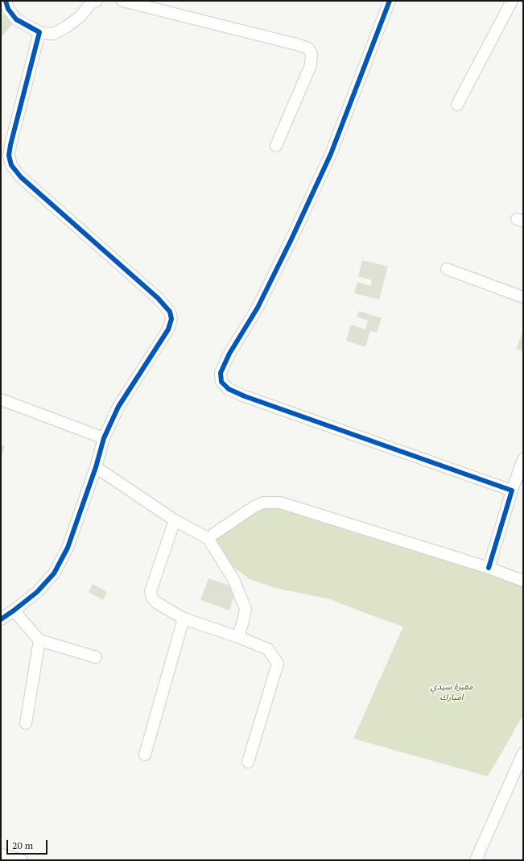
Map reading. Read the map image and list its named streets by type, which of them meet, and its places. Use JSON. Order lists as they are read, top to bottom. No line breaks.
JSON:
{"parks":["مقبرة سيدي امبارك"],"scale_bar":"20 m"}
